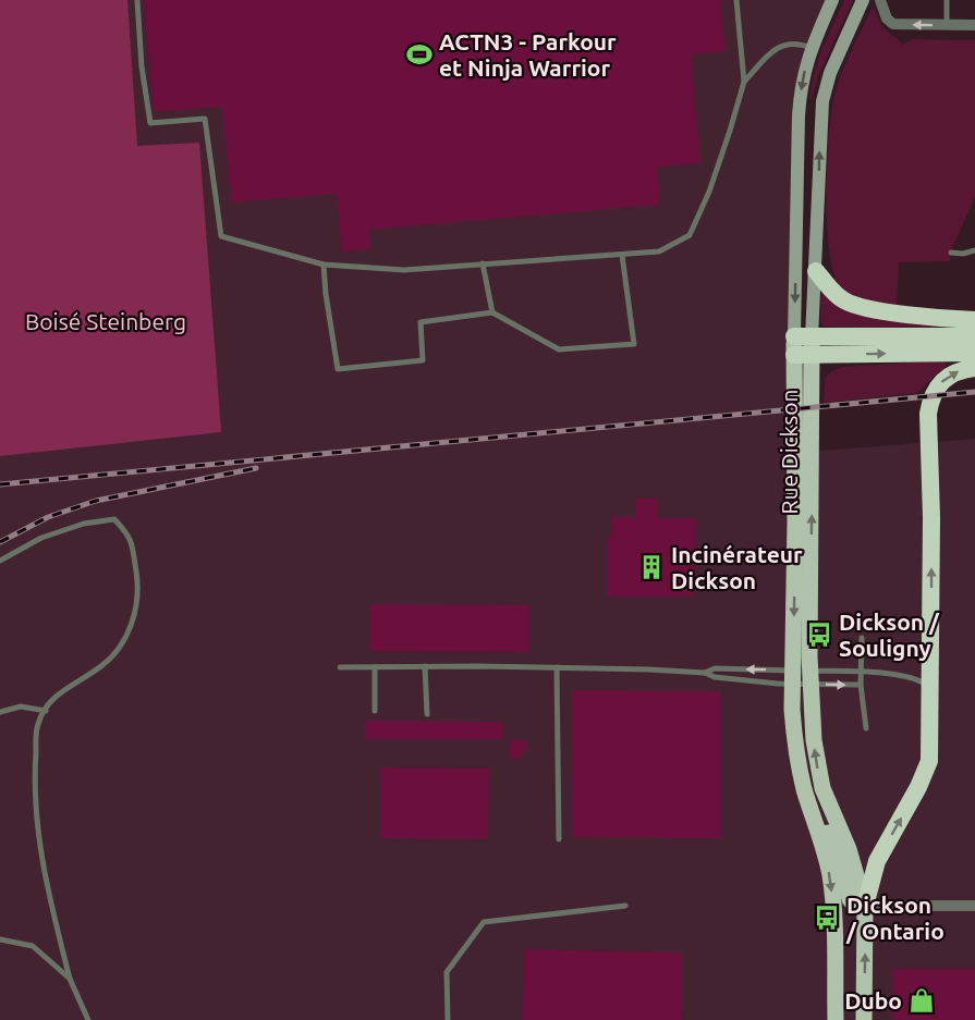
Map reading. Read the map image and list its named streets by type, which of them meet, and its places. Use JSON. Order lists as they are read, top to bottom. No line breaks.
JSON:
{"streets":{"main road":["Rue Dickson"]},"parks":["Boisé Steinberg"],"places":{"sports":["ACTN3 - Parkour et Ninja Warrior"],"building":["Incinérateur Dickson"],"bus stop":["Dickson / Souligny","Dickson / Ontario"],"shop":["Dubo"]}}
